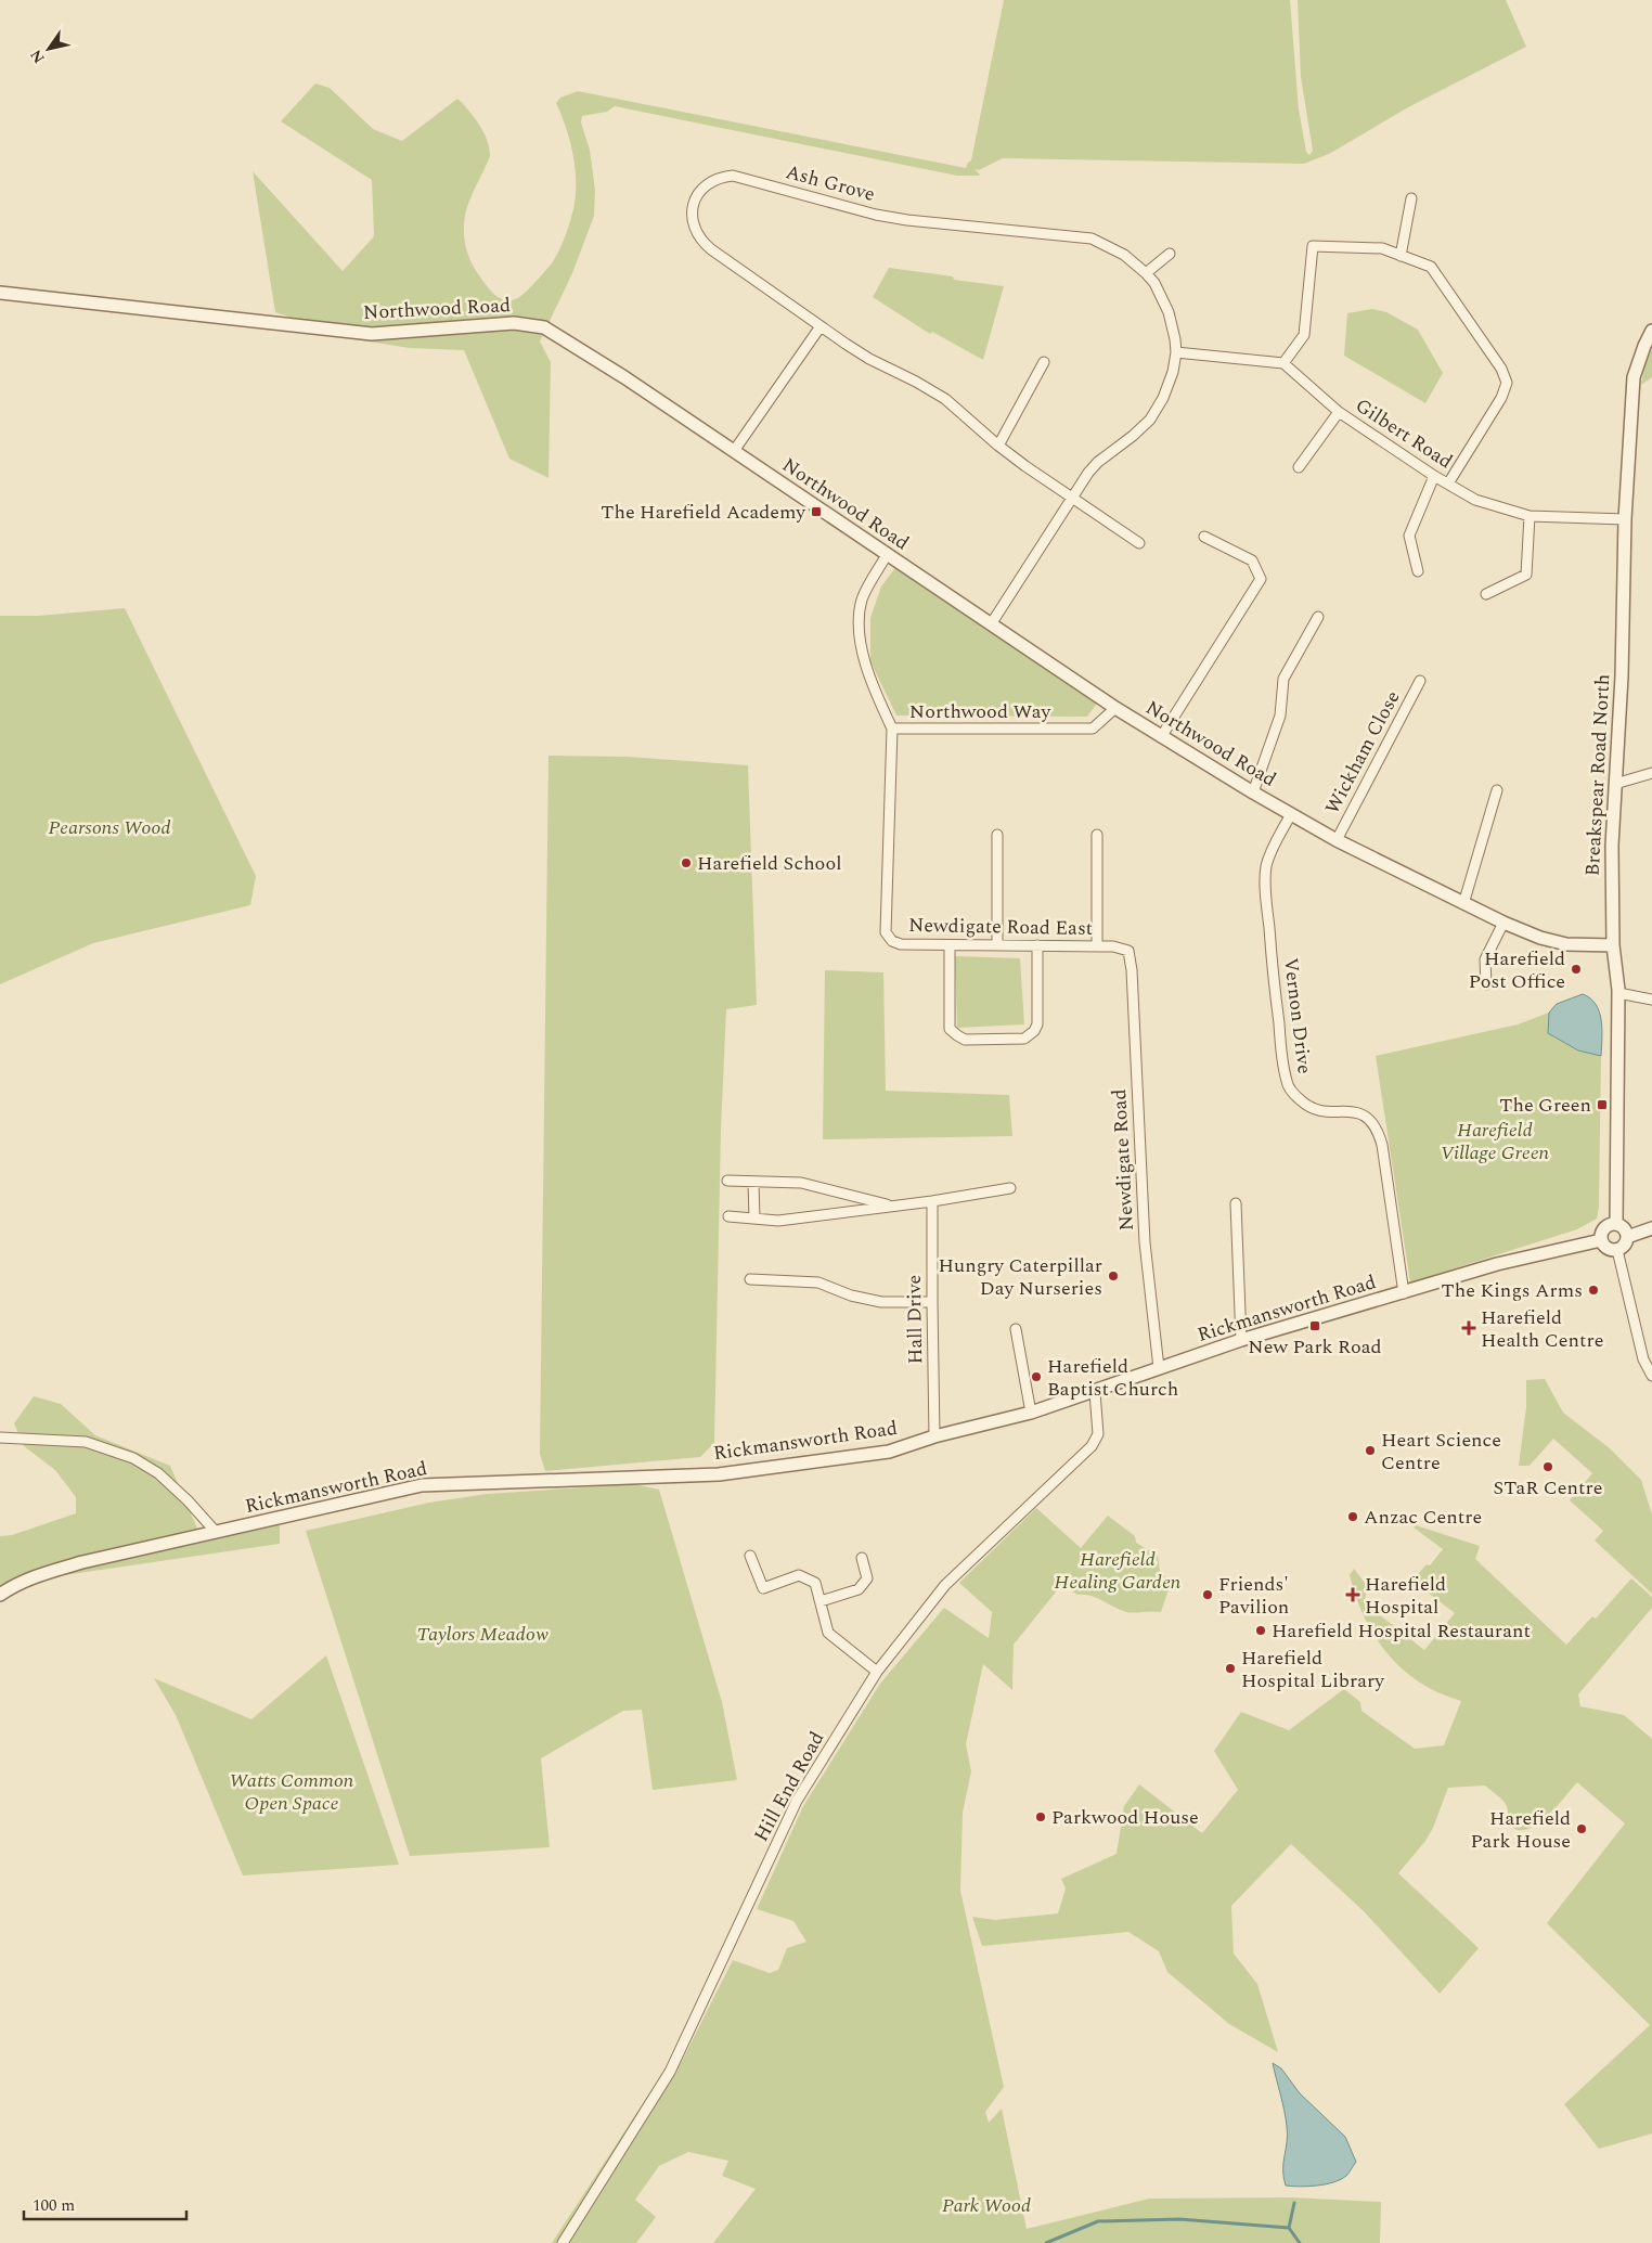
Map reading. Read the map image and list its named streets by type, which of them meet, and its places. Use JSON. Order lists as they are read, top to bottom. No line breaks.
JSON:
{"streets":{"street":["Ash Grove","Northwood Road","Gilbert Road","Northwood Way","Wickham Close","Breakspear Road North","Newdigate Road East","Vernon Drive","Newdigate Road","Rickmansworth Road","Hall Drive","Hill End Road"]},"crossings":[["Ash Grove","Northwood Road"],["Northwood Road","Northwood Way"],["Northwood Road","Wickham Close"],["Northwood Road","Breakspear Road North"],["Northwood Road","Vernon Drive"],["Gilbert Road","Breakspear Road North"],["Northwood Way","Newdigate Road East"],["Breakspear Road North","Rickmansworth Road"],["Newdigate Road East","Newdigate Road"],["Vernon Drive","Rickmansworth Road"],["Newdigate Road","Rickmansworth Road"],["Rickmansworth Road","Hall Drive"],["Rickmansworth Road","Hill End Road"]],"parks":["Pearsons Wood","Harefield Village Green","Harefield Healing Garden","Taylors Meadow","Watts Common Open Space","Park Wood"],"places":{"transit":["The Harefield Academy","The Green","New Park Road"],"other":["Harefield School","Harefield Post Office","Hungry Caterpillar Day Nurseries","The Kings Arms","Harefield Baptist Church","Heart Science Centre","STaR Centre","Anzac Centre","Friends' Pavilion","Harefield Hospital Restaurant","Harefield Hospital Library","Parkwood House","Harefield Park House"],"health":["Harefield Health Centre","Harefield Hospital"]},"scale_bar":"100 m","north":"bottom left"}
